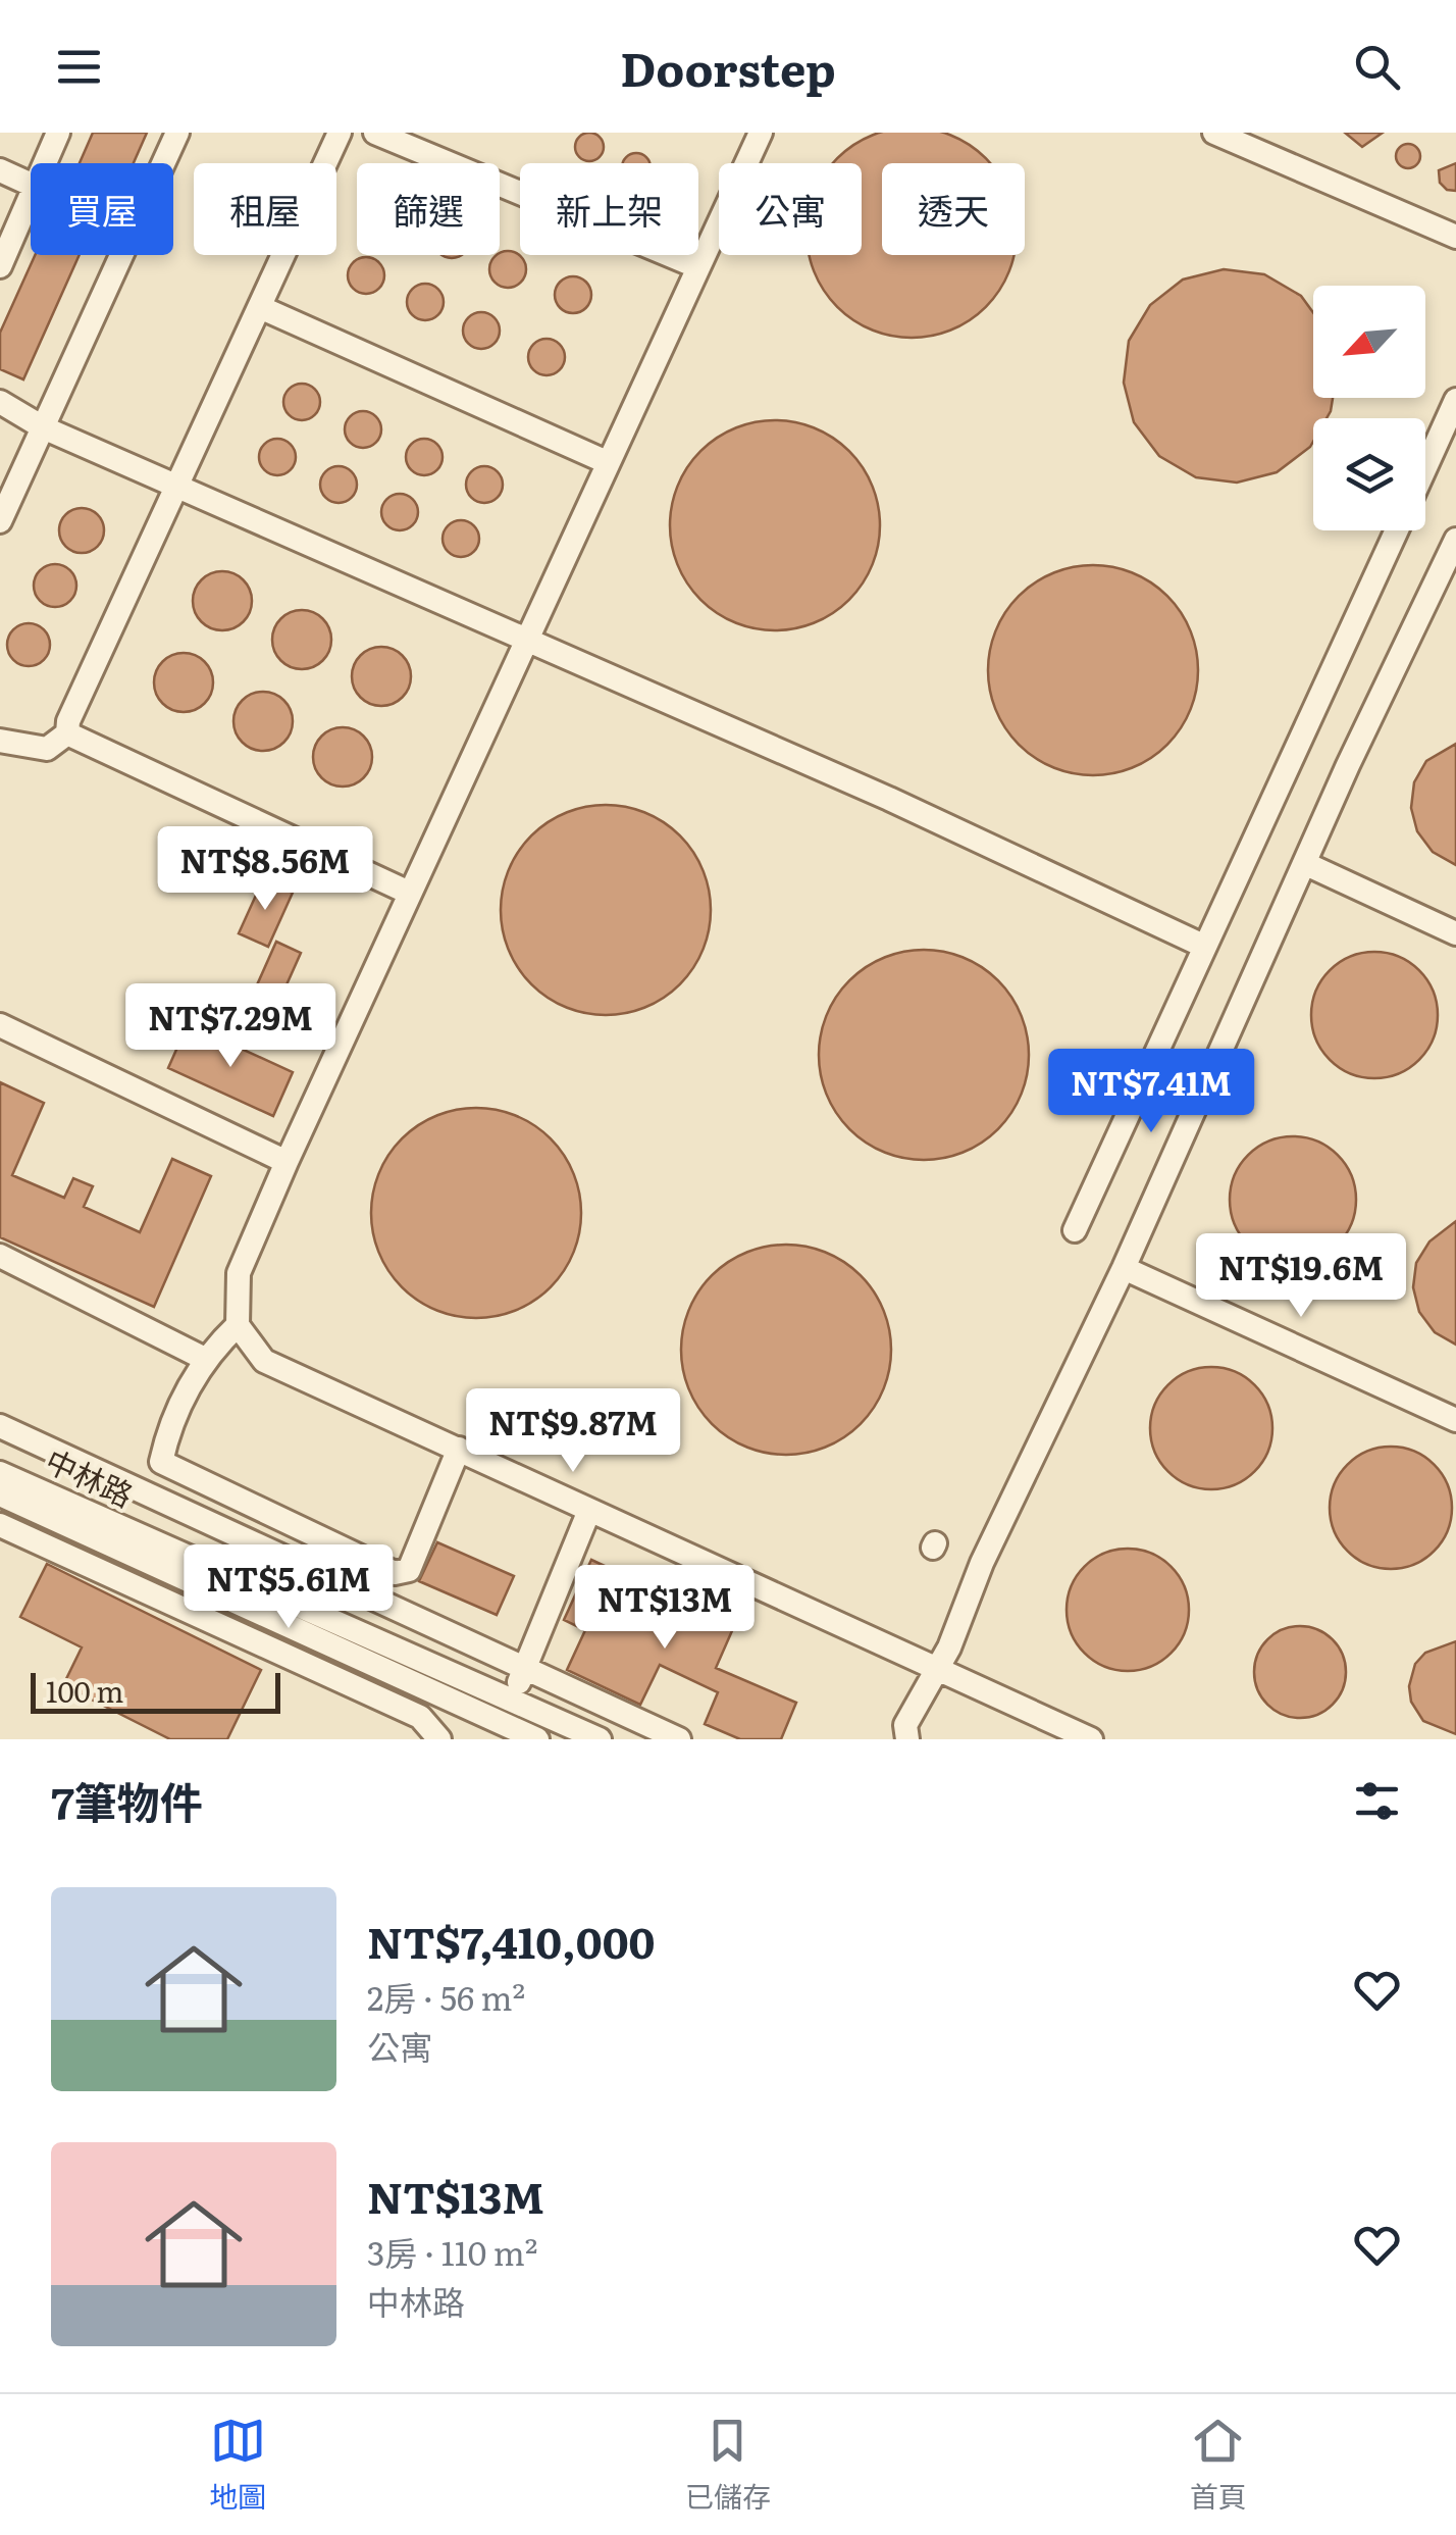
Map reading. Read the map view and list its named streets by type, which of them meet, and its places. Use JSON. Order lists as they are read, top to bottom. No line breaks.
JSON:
{"streets":{"street":["中林路"]},"scale_bar":"100 m","north":"bottom left","page":{"header":"Doorstep","chip":["買屋","租屋","篩選","新上架","公寓","透天"],"price":["NT$8.56M","NT$7.29M","NT$7.41M","NT$19.6M","NT$9.87M","NT$5.61M","NT$13M"],"scale":"100 m","heading":"7筆物件","list":[{"name":"NT$7,410,000","note":"2房 · 56 m² · 公寓"},{"name":"NT$13M","note":"3房 · 110 m² · 中林路"}],"tabs":["地圖","已儲存","首頁"]}}
